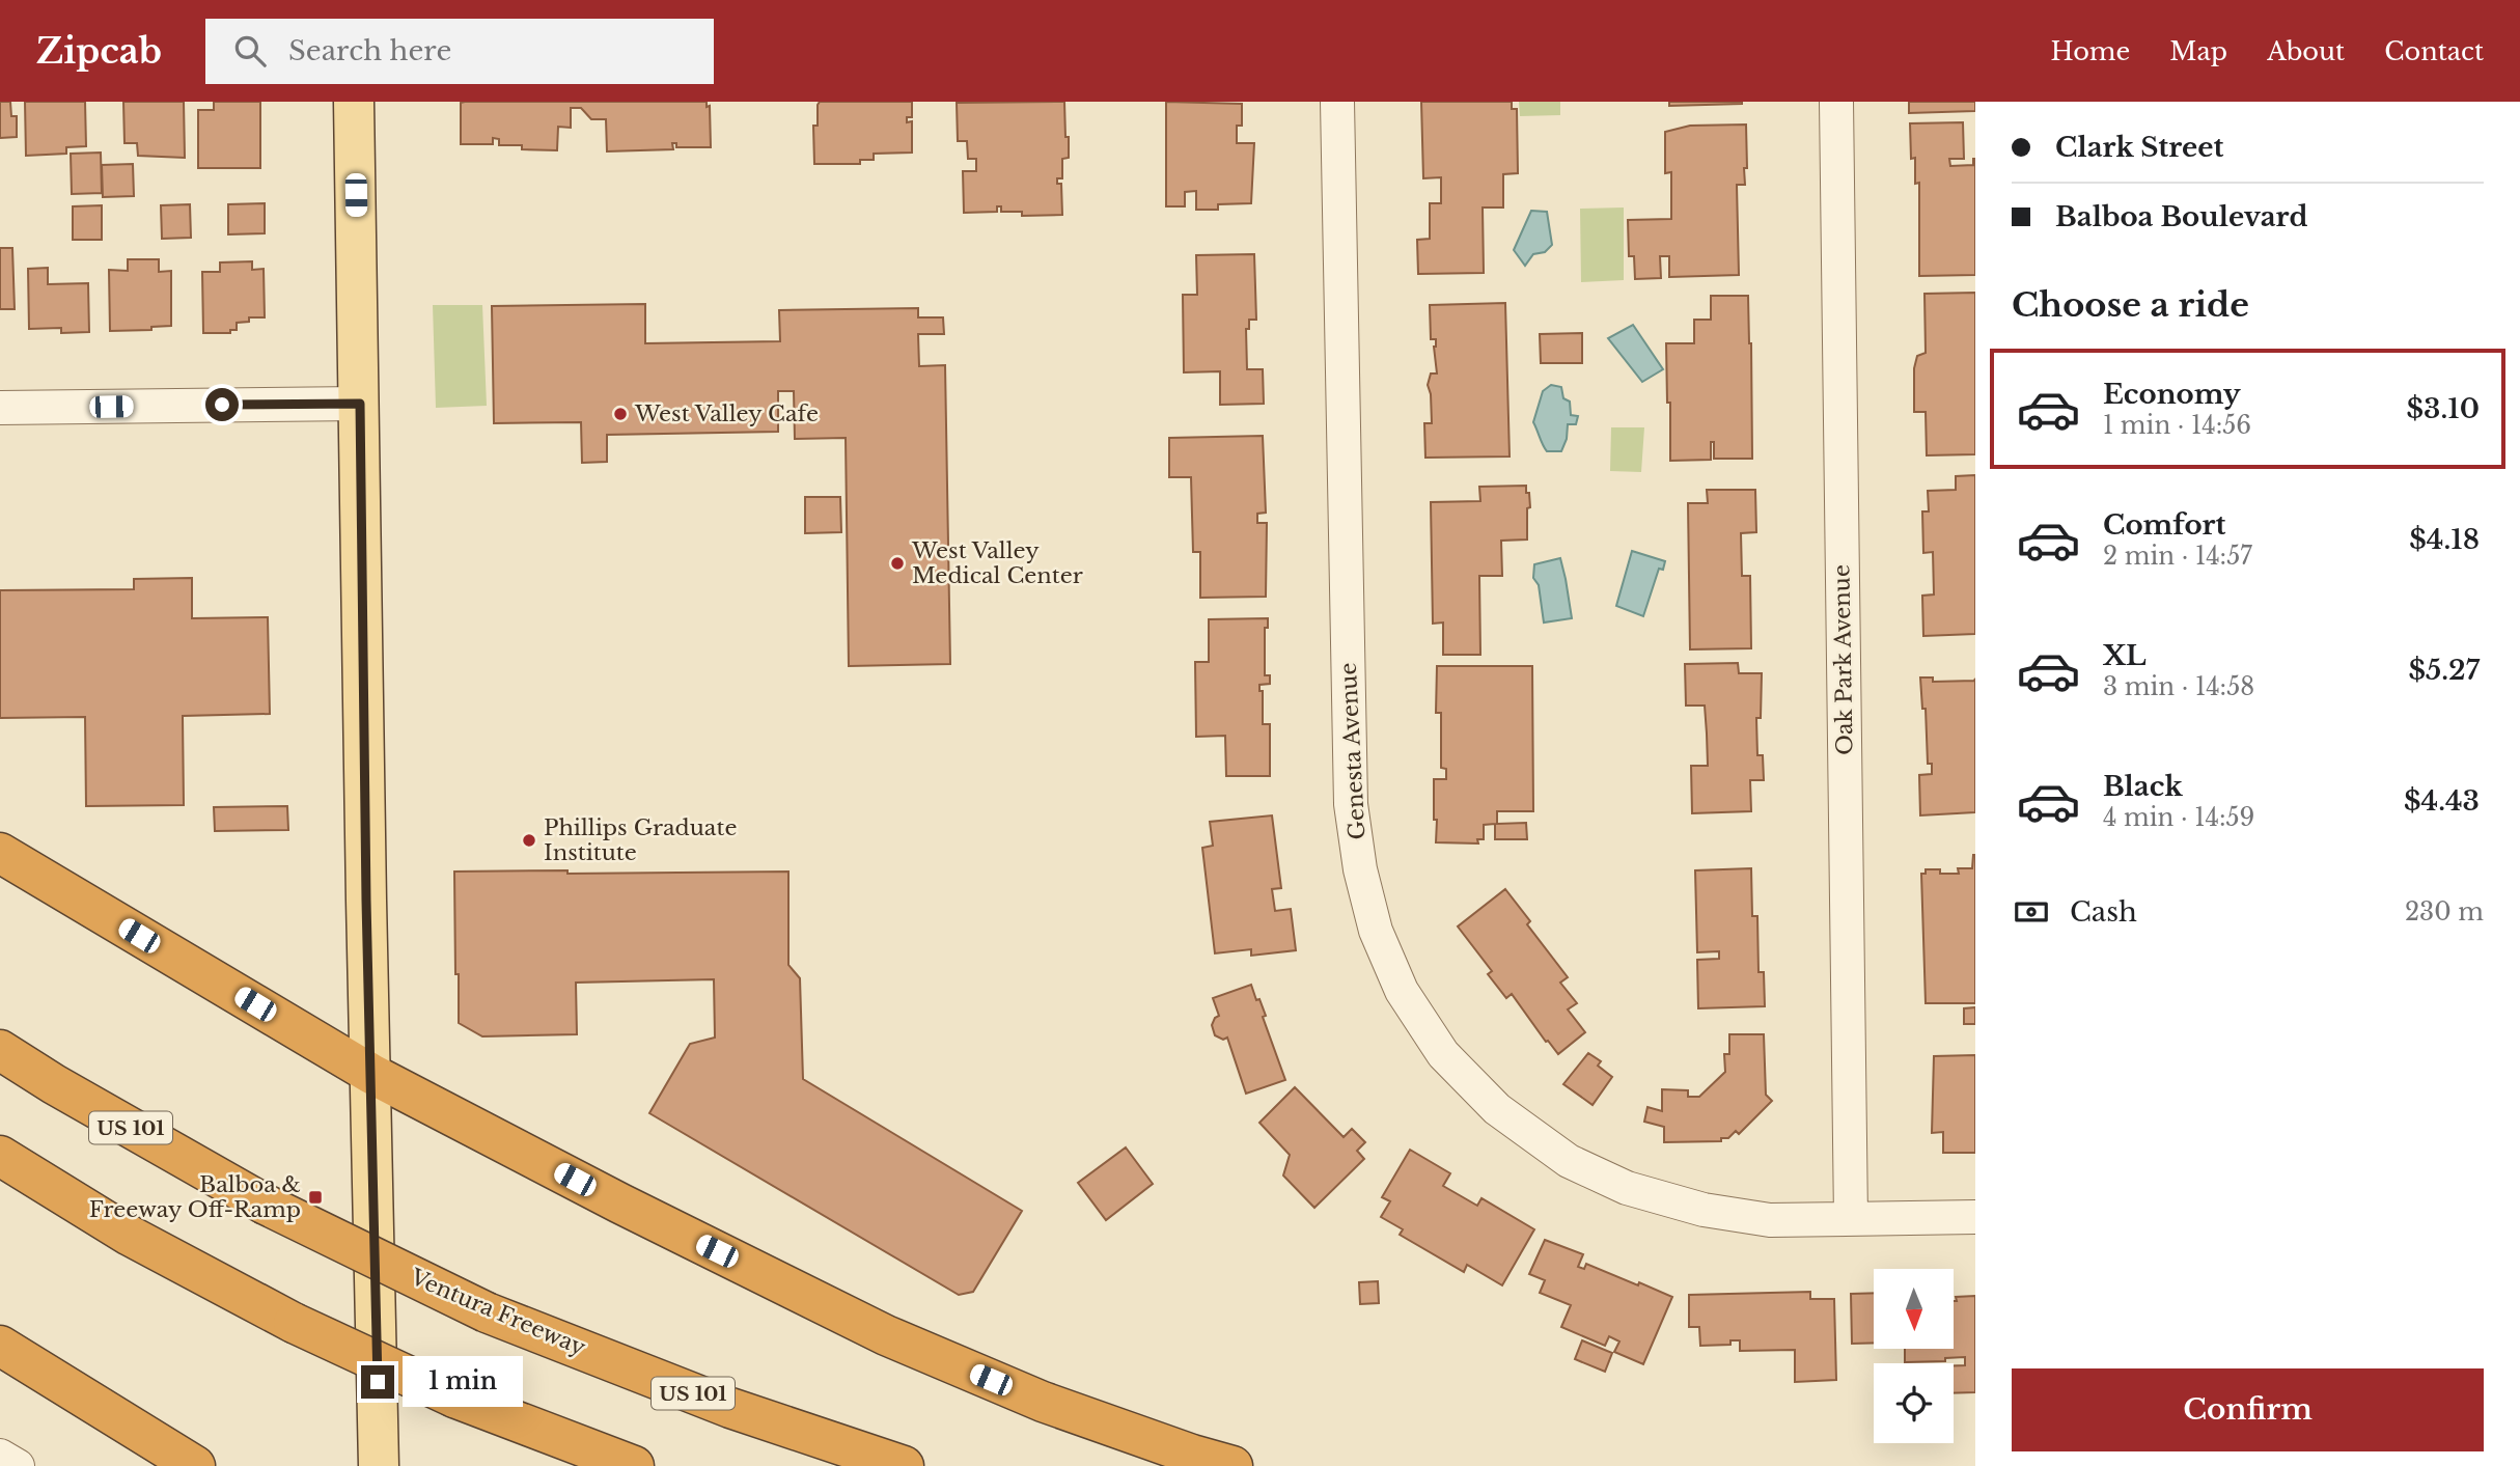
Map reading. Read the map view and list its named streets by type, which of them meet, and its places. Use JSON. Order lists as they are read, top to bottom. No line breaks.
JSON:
{"streets":{"highway":["US 101","Ventura Freeway"],"street":["Oak Park Avenue","Genesta Avenue"]},"crossings":[["Oak Park Avenue","Genesta Avenue"]],"places":{"other":["West Valley Cafe","West Valley Medical Center","Phillips Graduate Institute"],"transit":["Balboa & Freeway Off-Ramp"]},"north":"bottom","page":{"header":"Zipcab","search":"Search here","nav":["Home","Map","About","Contact"],"banner":["Clark Street","Balboa Boulevard"],"heading":"Choose a ride","list":[{"name":"Economy","note":"1 min · 14:56","value":"$3.10"},{"name":"Comfort","note":"2 min · 14:57","value":"$4.18"},{"name":"XL","note":"3 min · 14:58","value":"$5.27"},{"name":"Black","note":"4 min · 14:59","value":"$4.43"}],"pay":["Cash","230 m"],"buttons":"Confirm","bubble":"1 min"}}
